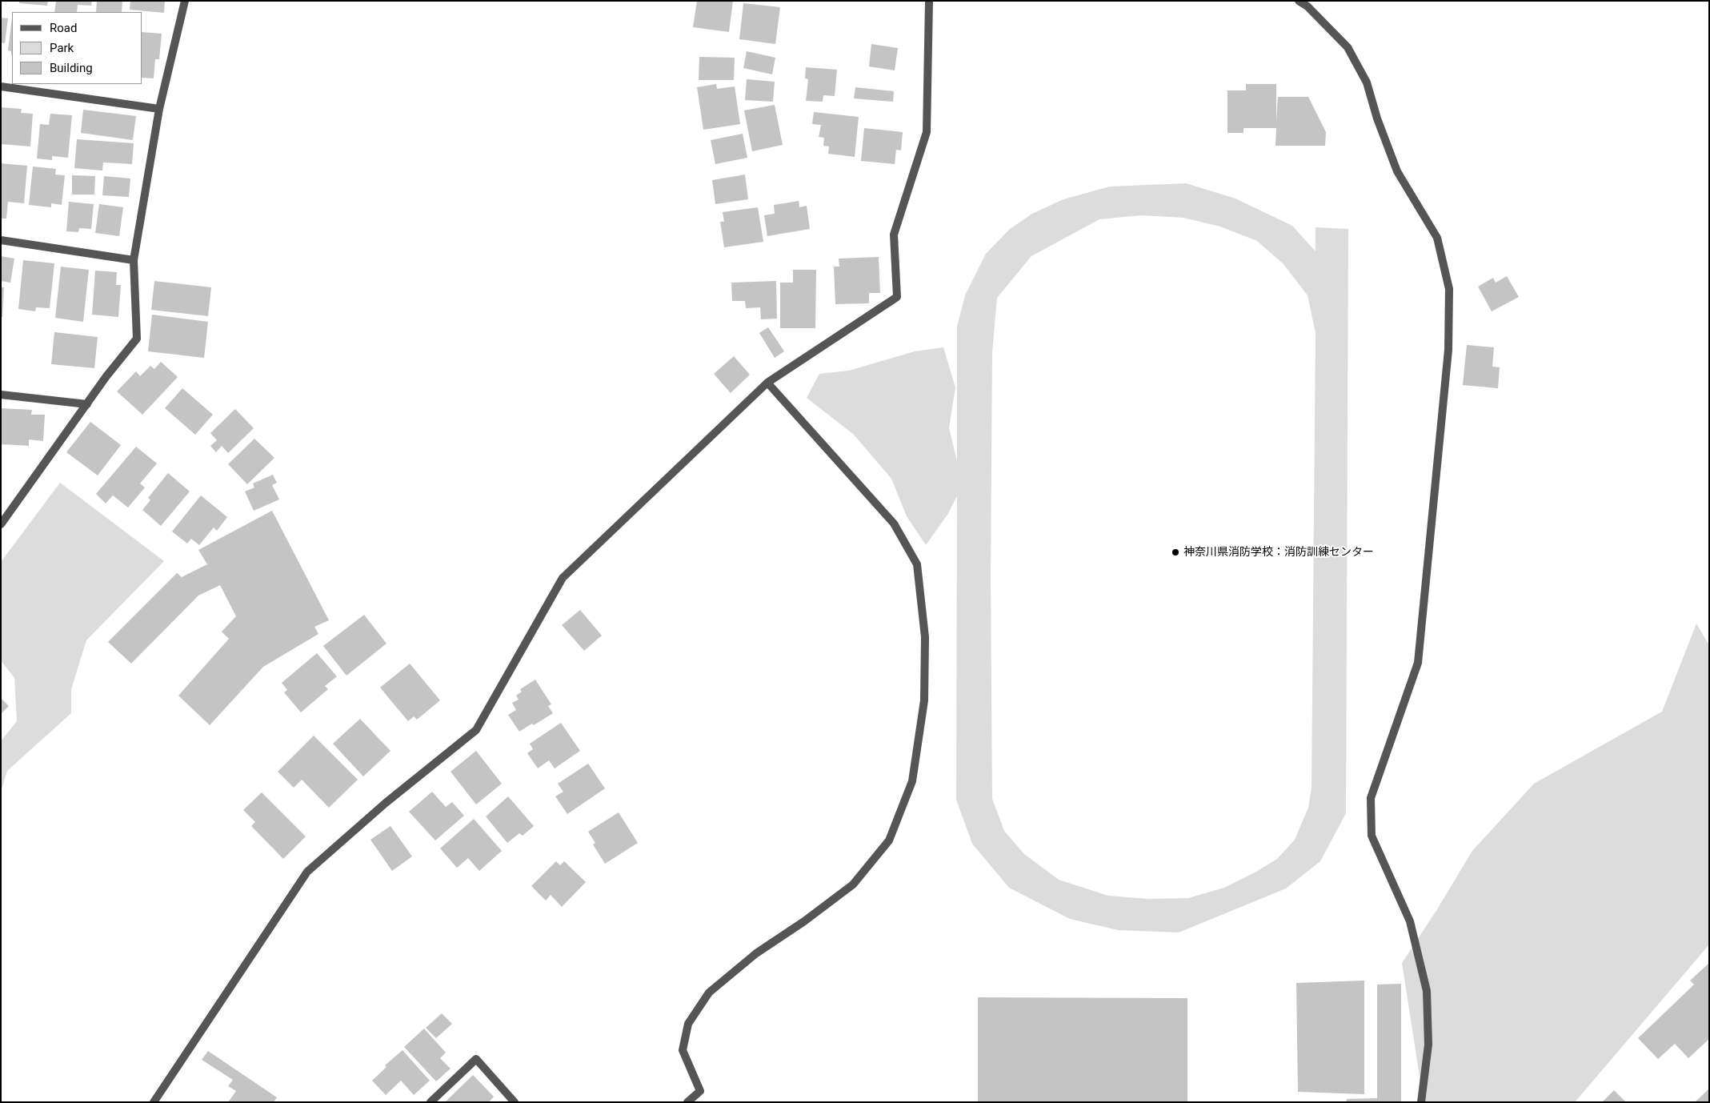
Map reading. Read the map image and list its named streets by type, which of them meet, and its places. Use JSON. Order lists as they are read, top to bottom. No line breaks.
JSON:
{"places":["神奈川県消防学校：消防訓練センター"],"legend":["Road","Park","Building"]}
